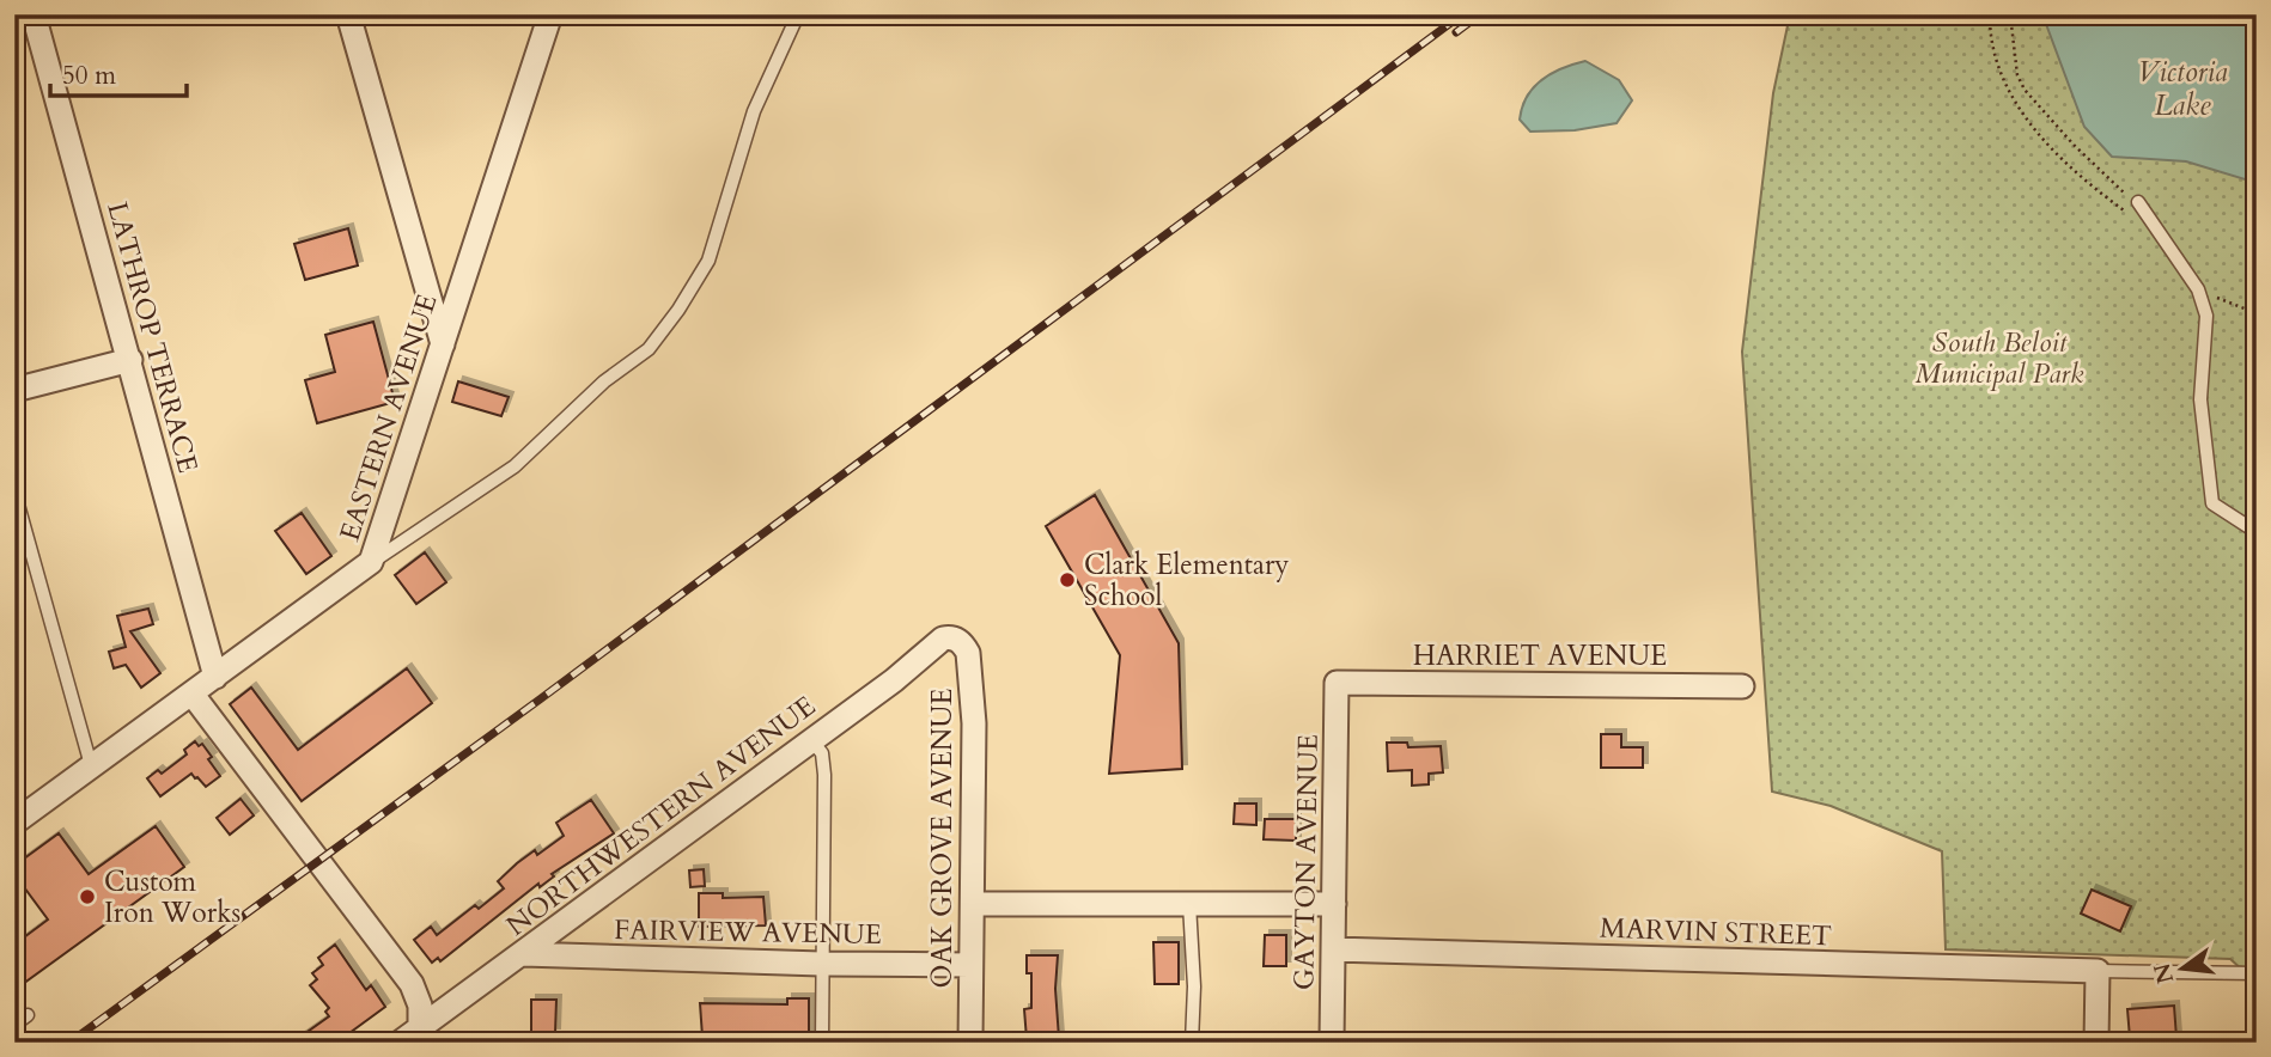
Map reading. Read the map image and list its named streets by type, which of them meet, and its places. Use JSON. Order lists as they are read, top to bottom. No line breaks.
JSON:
{"streets":{"street":["LATHROP TERRACE","EASTERN AVENUE","HARRIET AVENUE","NORTHWESTERN AVENUE","OAK GROVE AVENUE","GAYTON AVENUE","FAIRVIEW AVENUE","MARVIN STREET"]},"crossings":[["LATHROP TERRACE","EASTERN AVENUE"],["HARRIET AVENUE","GAYTON AVENUE"],["NORTHWESTERN AVENUE","OAK GROVE AVENUE"],["NORTHWESTERN AVENUE","FAIRVIEW AVENUE"],["OAK GROVE AVENUE","FAIRVIEW AVENUE"],["GAYTON AVENUE","MARVIN STREET"]],"water":["Victoria Lake"],"parks":["South Beloit Municipal Park"],"places":["Clark Elementary School","Custom Iron Works"],"scale_bar":"50 m","north":"left"}
